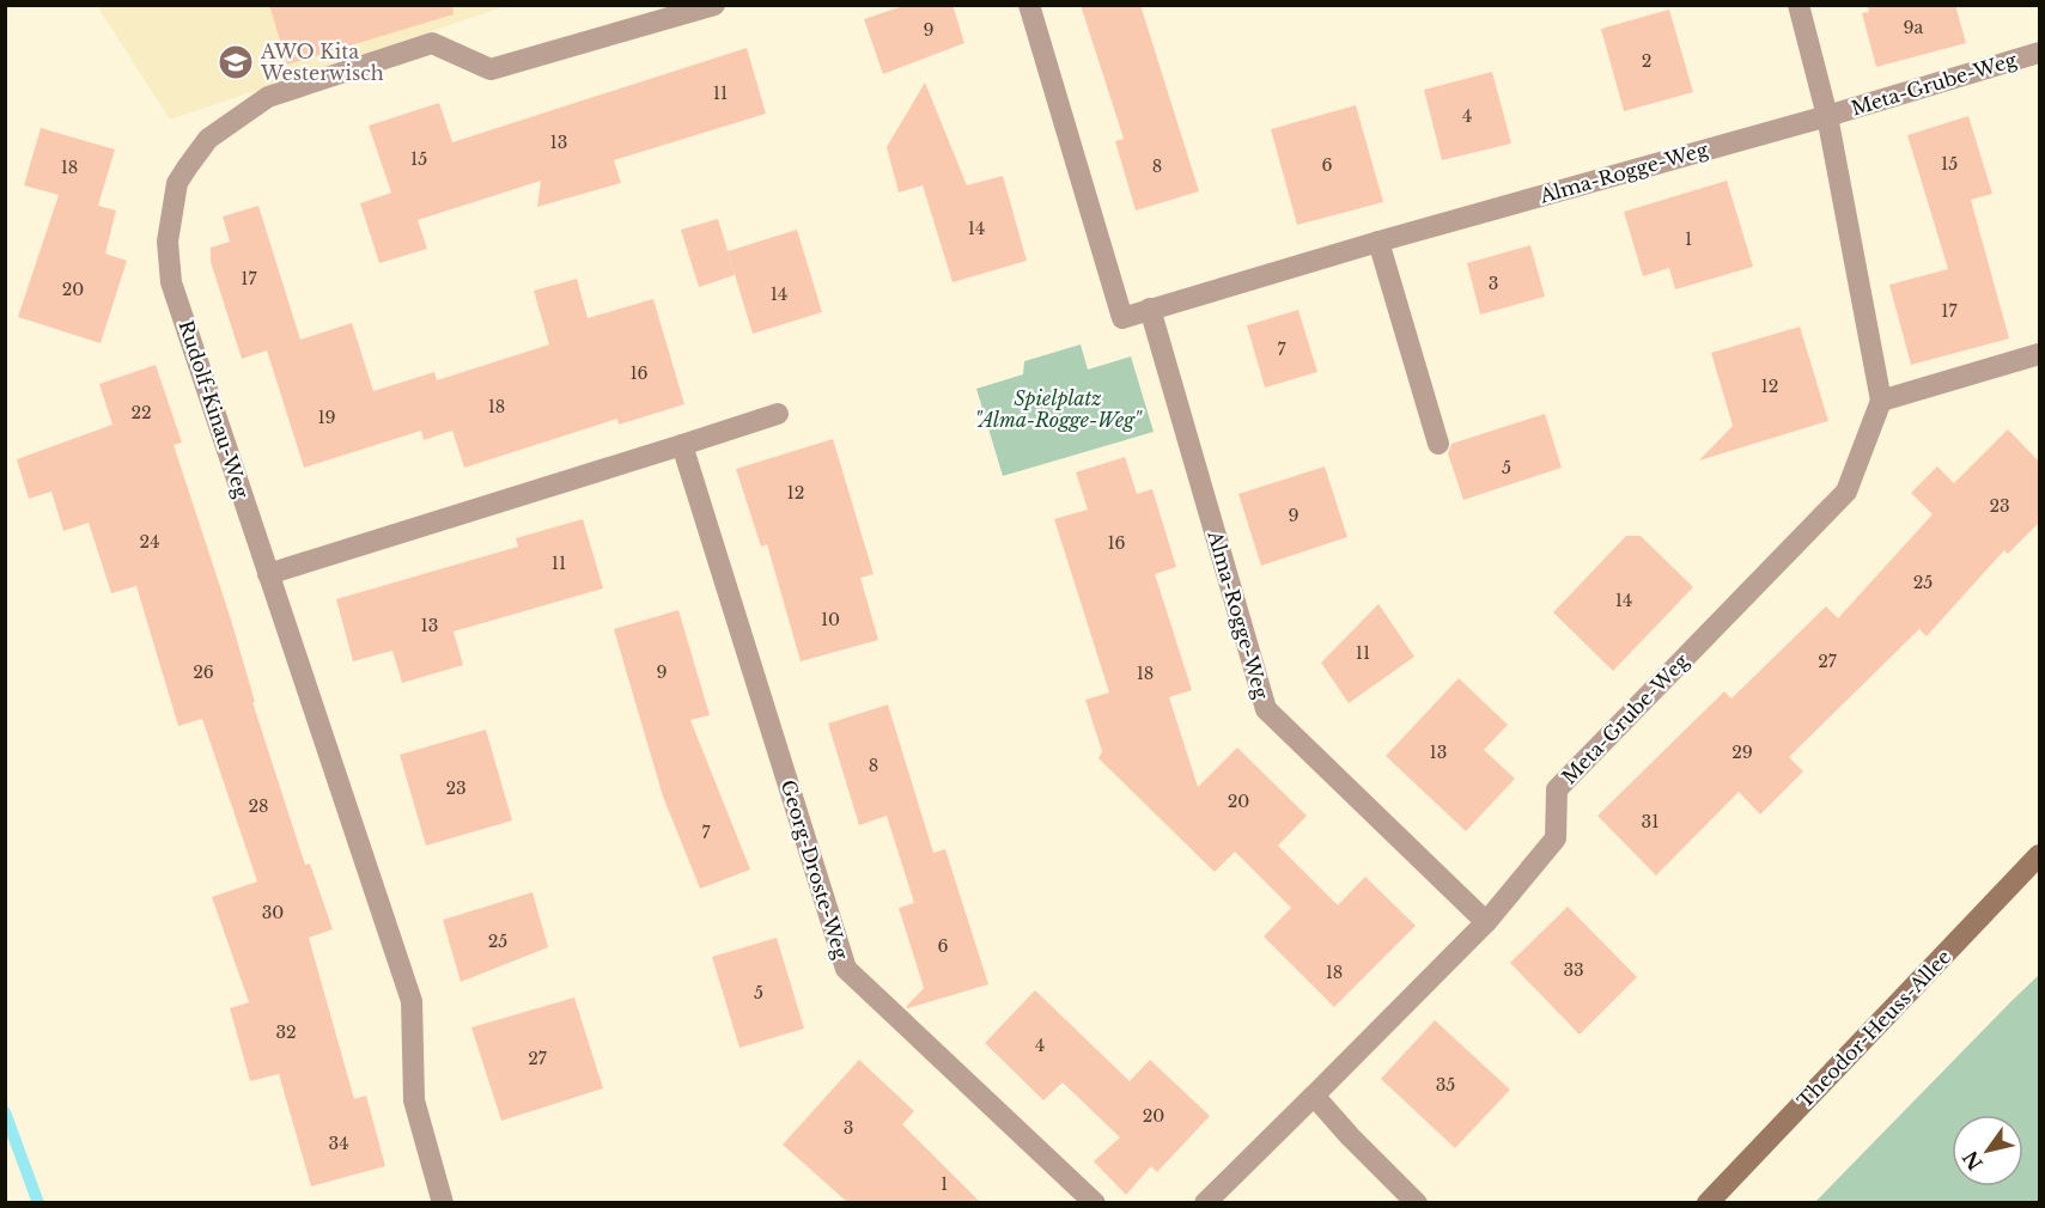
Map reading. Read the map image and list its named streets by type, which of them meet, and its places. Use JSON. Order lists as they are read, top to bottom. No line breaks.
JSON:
{"streets":{"street":["Meta-Grube-Weg","Alma-Rogge-Weg","Rudolf-Kinau-Weg","Georg-Droste-Weg","Theodor-Heuss-Allee"]},"crossings":[["Meta-Grube-Weg","Alma-Rogge-Weg"]],"parks":["Spielplatz \"Alma-Rogge-Weg\""],"places":{"school or university":["AWO Kita Westerwisch"]},"house_numbers":["9a","9","2","11","4","13","15","15","6","8","18","14","1","17","3","20","14","17","7","16","12","18","22","19","5","12","23","9","24","16","11","25","14","10","13","11","27","26","9","18","13","29","8","23","20","28","31","7","30","25","6","33","18","5","32","4","27","35","20","3","34","1"],"north":"bottom left"}
